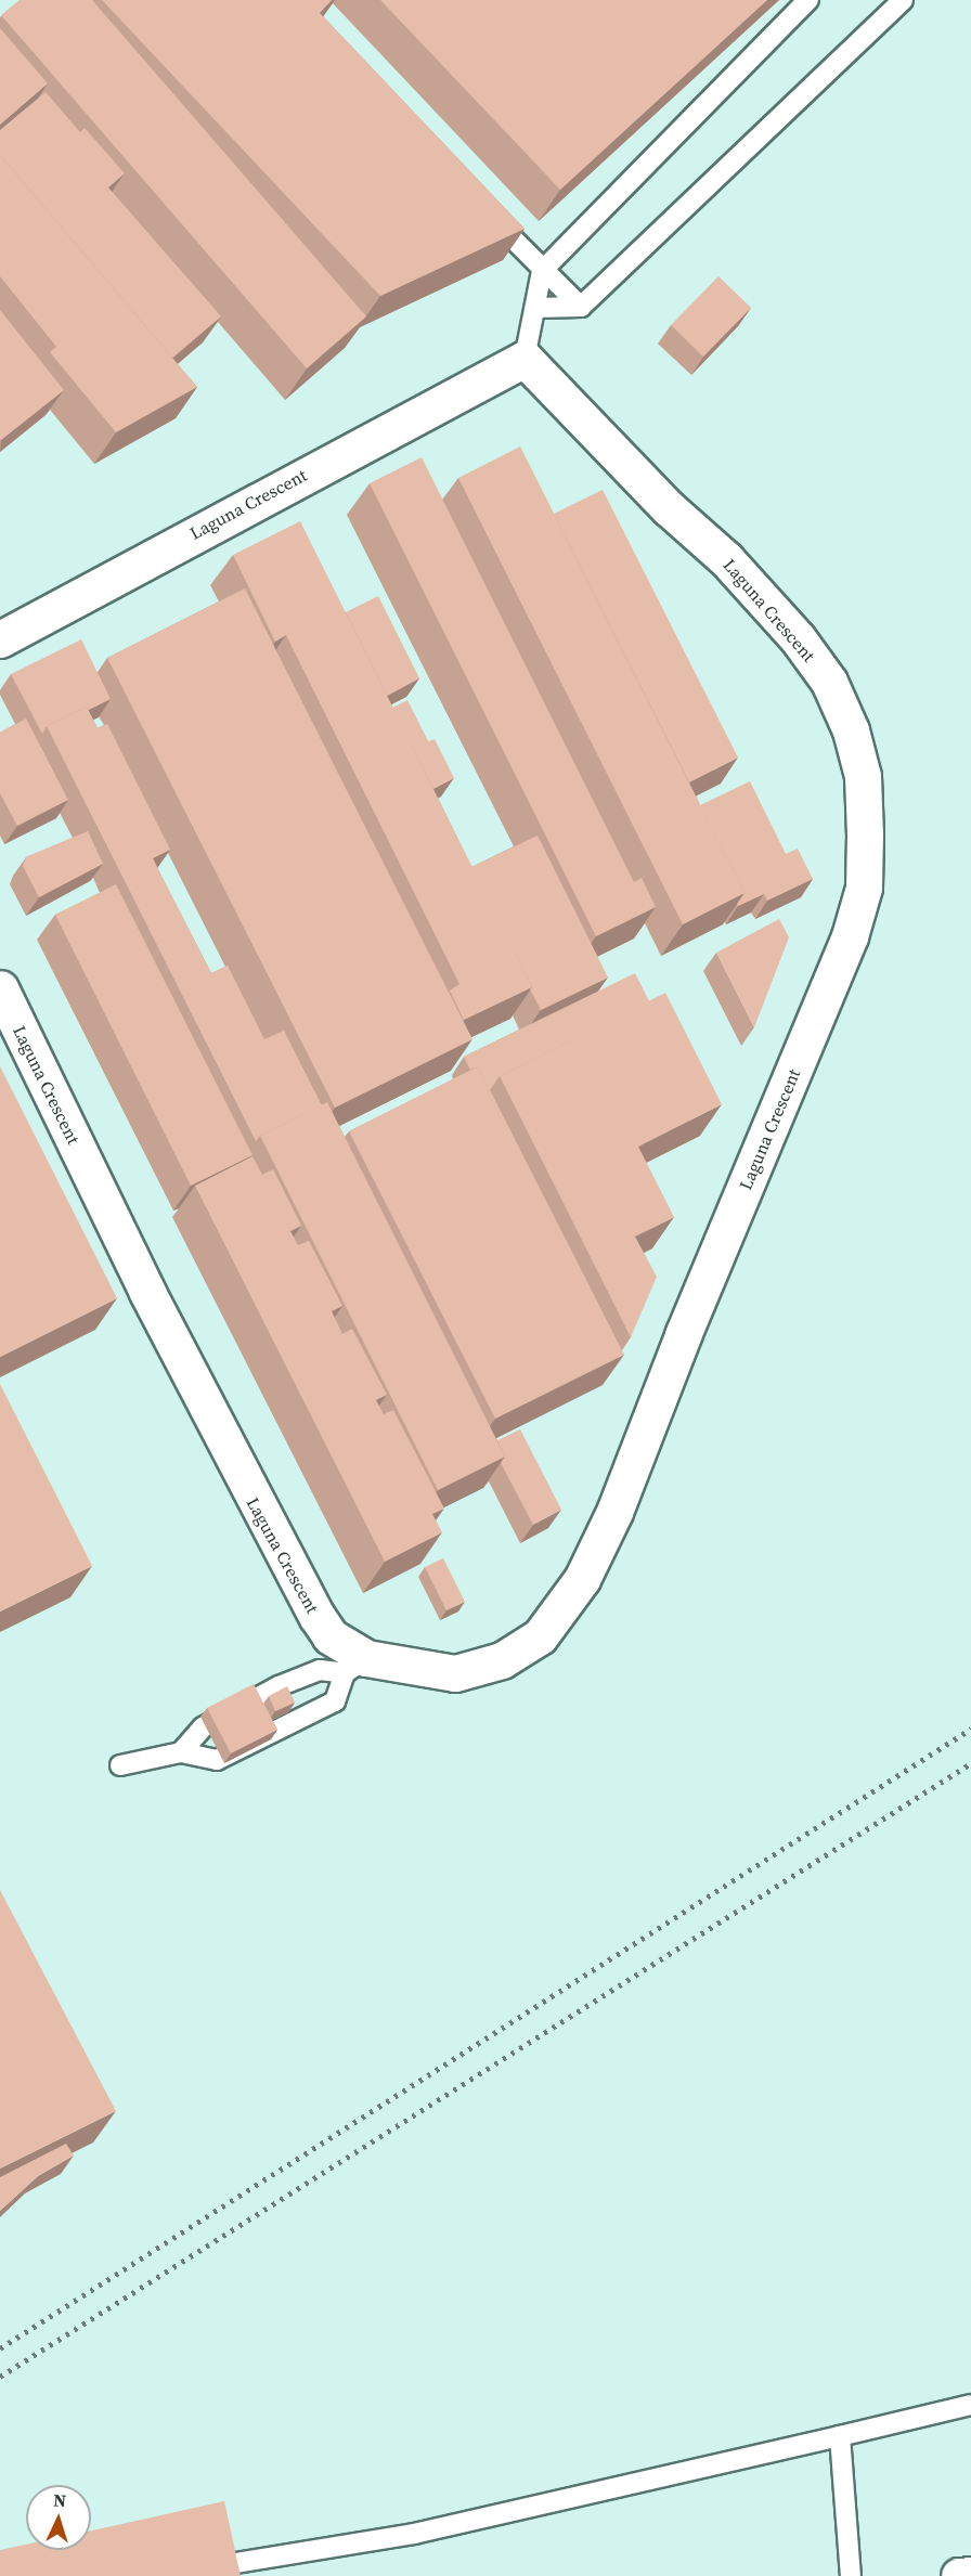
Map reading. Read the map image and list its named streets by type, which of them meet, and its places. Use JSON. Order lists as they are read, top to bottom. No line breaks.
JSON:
{"streets":{"street":["Laguna Crescent"]},"north":"top"}
